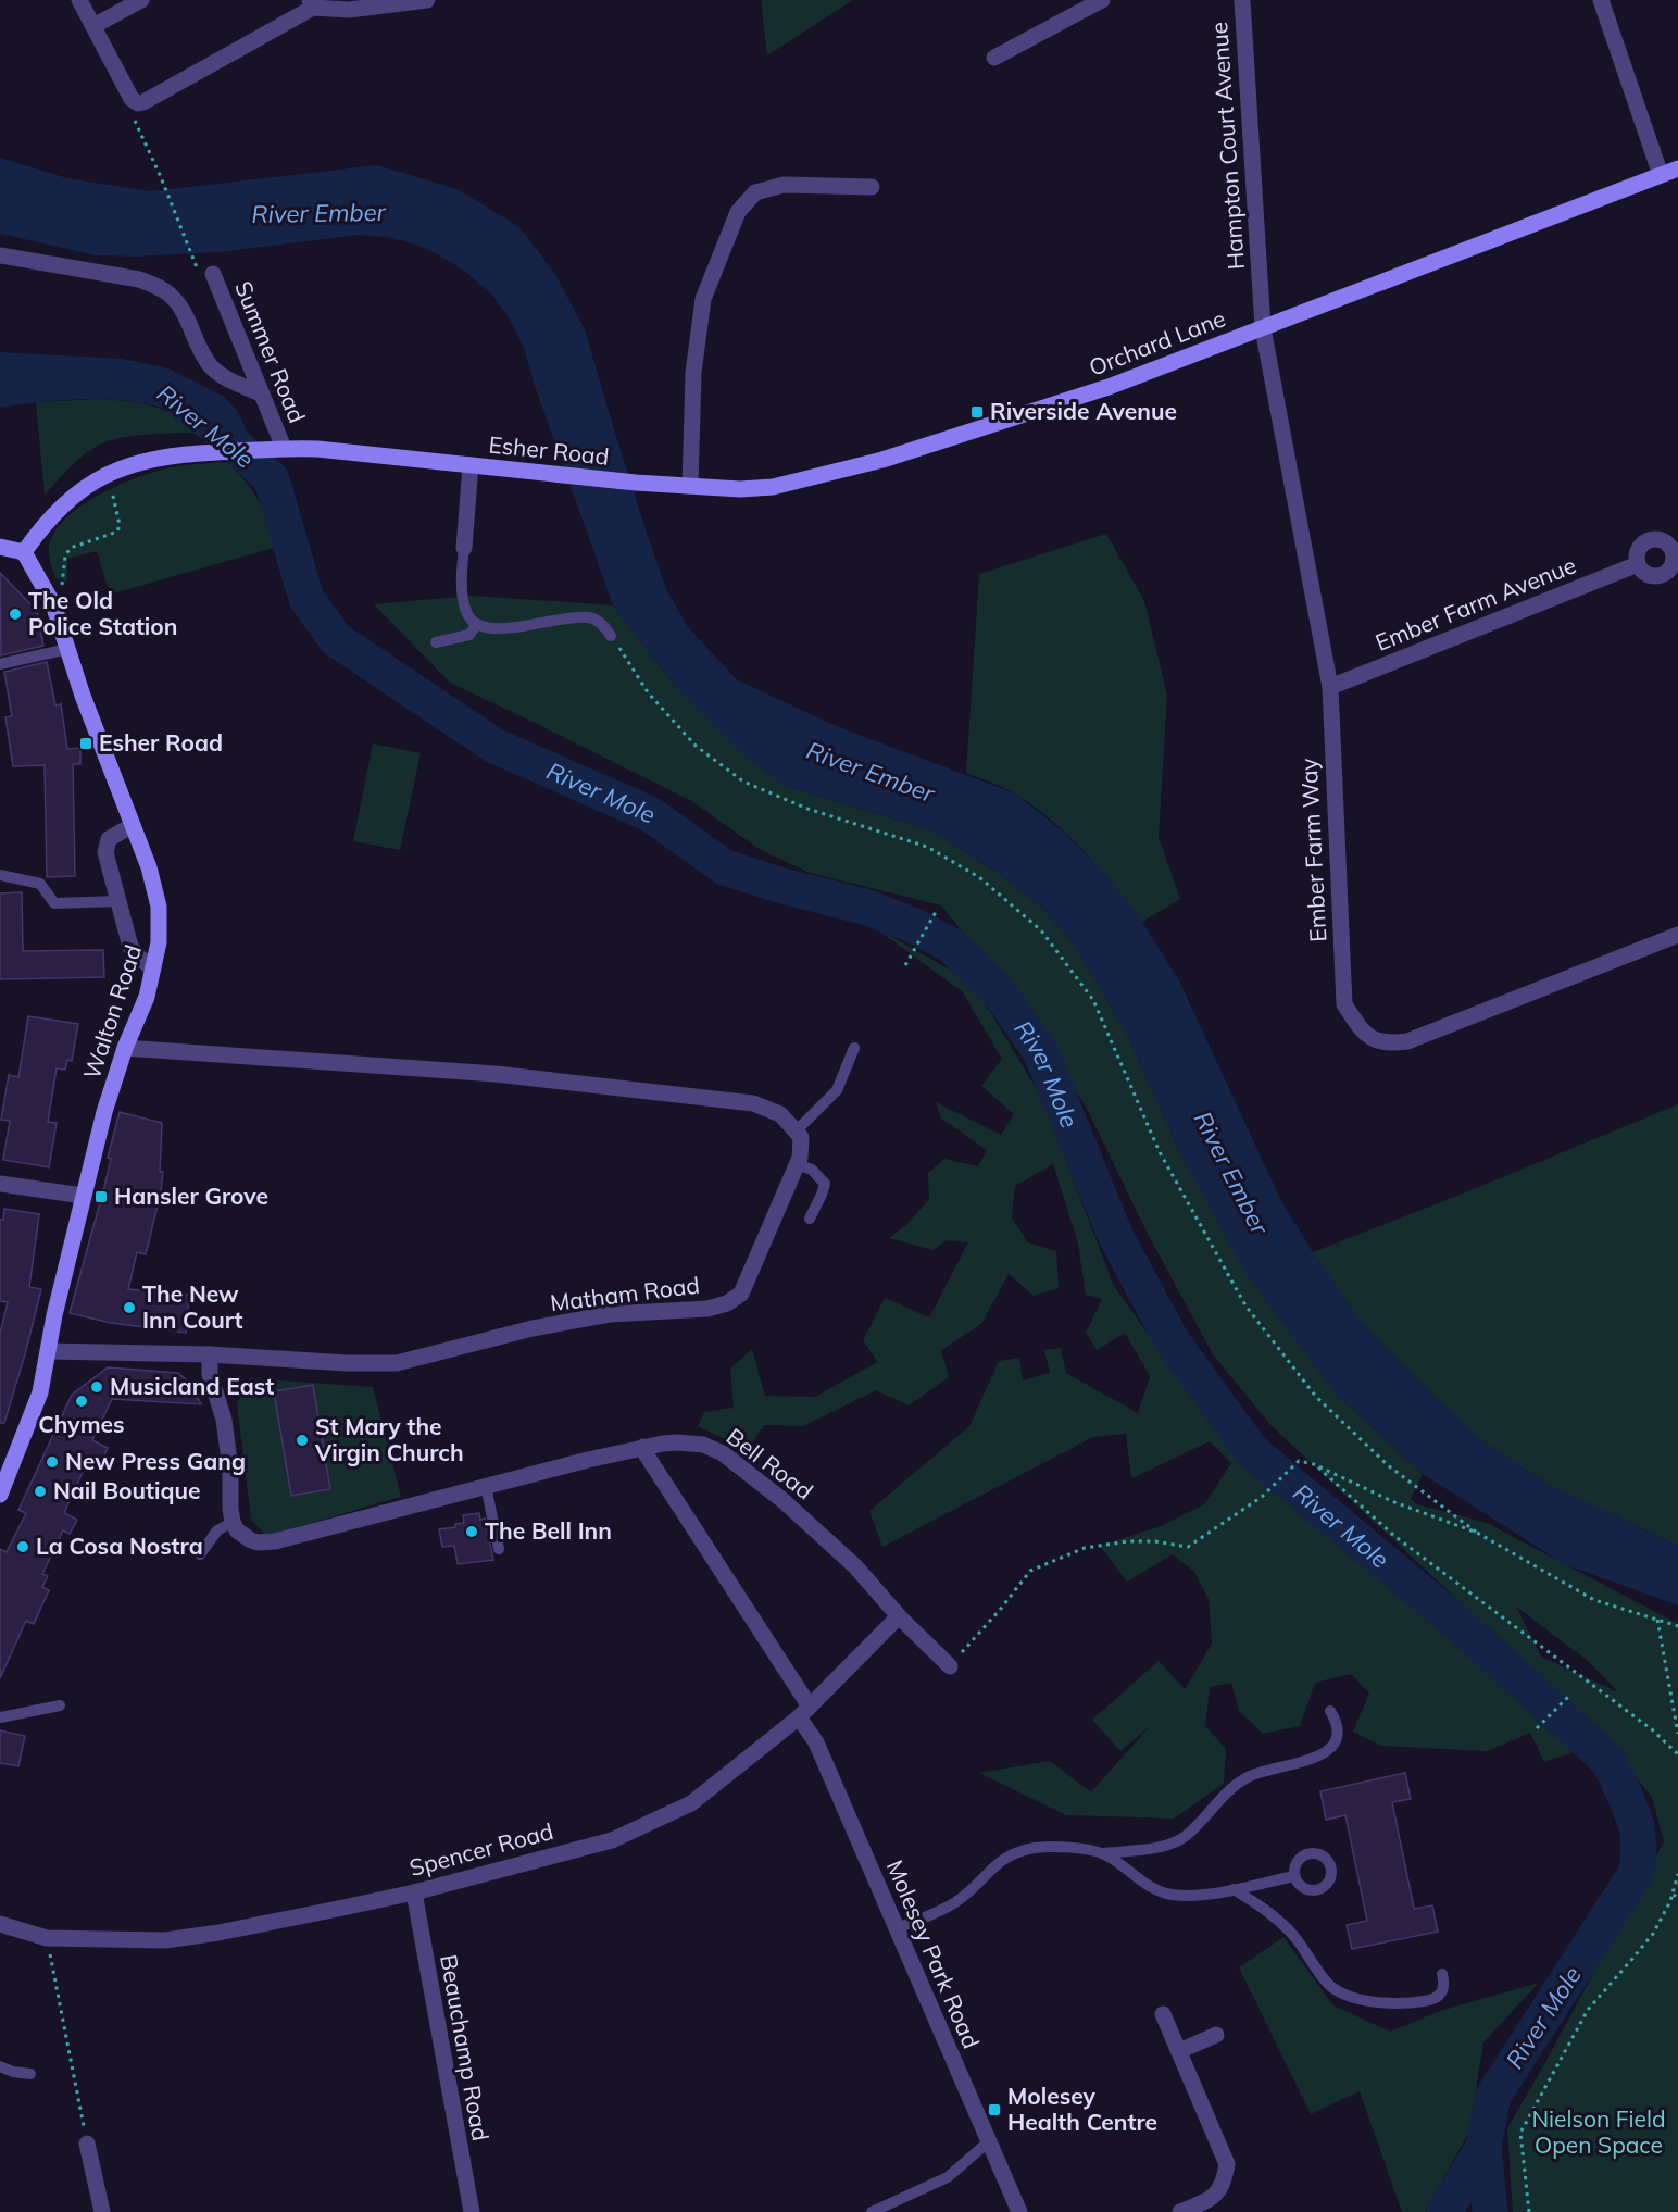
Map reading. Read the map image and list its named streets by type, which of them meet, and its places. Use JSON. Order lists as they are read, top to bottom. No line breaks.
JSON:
{"streets":{"main road":["Orchard Lane","Esher Road","Walton Road"],"street":["Hampton Court Avenue","Summer Road","Ember Farm Avenue","Ember Farm Way","Matham Road","Bell Road","Spencer Road","Molesey Park Road","Beauchamp Road"]},"crossings":[["Hampton Court Avenue","Orchard Lane"],["Hampton Court Avenue","Ember Farm Way"],["Orchard Lane","Esher Road"],["Orchard Lane","Ember Farm Way"],["Summer Road","Esher Road"],["Esher Road","Walton Road"],["Ember Farm Avenue","Ember Farm Way"],["Walton Road","Matham Road"],["Bell Road","Spencer Road"],["Bell Road","Molesey Park Road"],["Spencer Road","Molesey Park Road"],["Spencer Road","Beauchamp Road"]],"water":["River Ember","River Mole"],"parks":["Nielson Field Open Space"],"places":{"transit":["Riverside Avenue","Esher Road","Hansler Grove","Molesey Health Centre"],"other":["The Old Police Station","The New Inn Court","Musicland East","Chymes","St Mary the Virgin Church","New Press Gang","Nail Boutique","The Bell Inn","La Cosa Nostra"]}}
